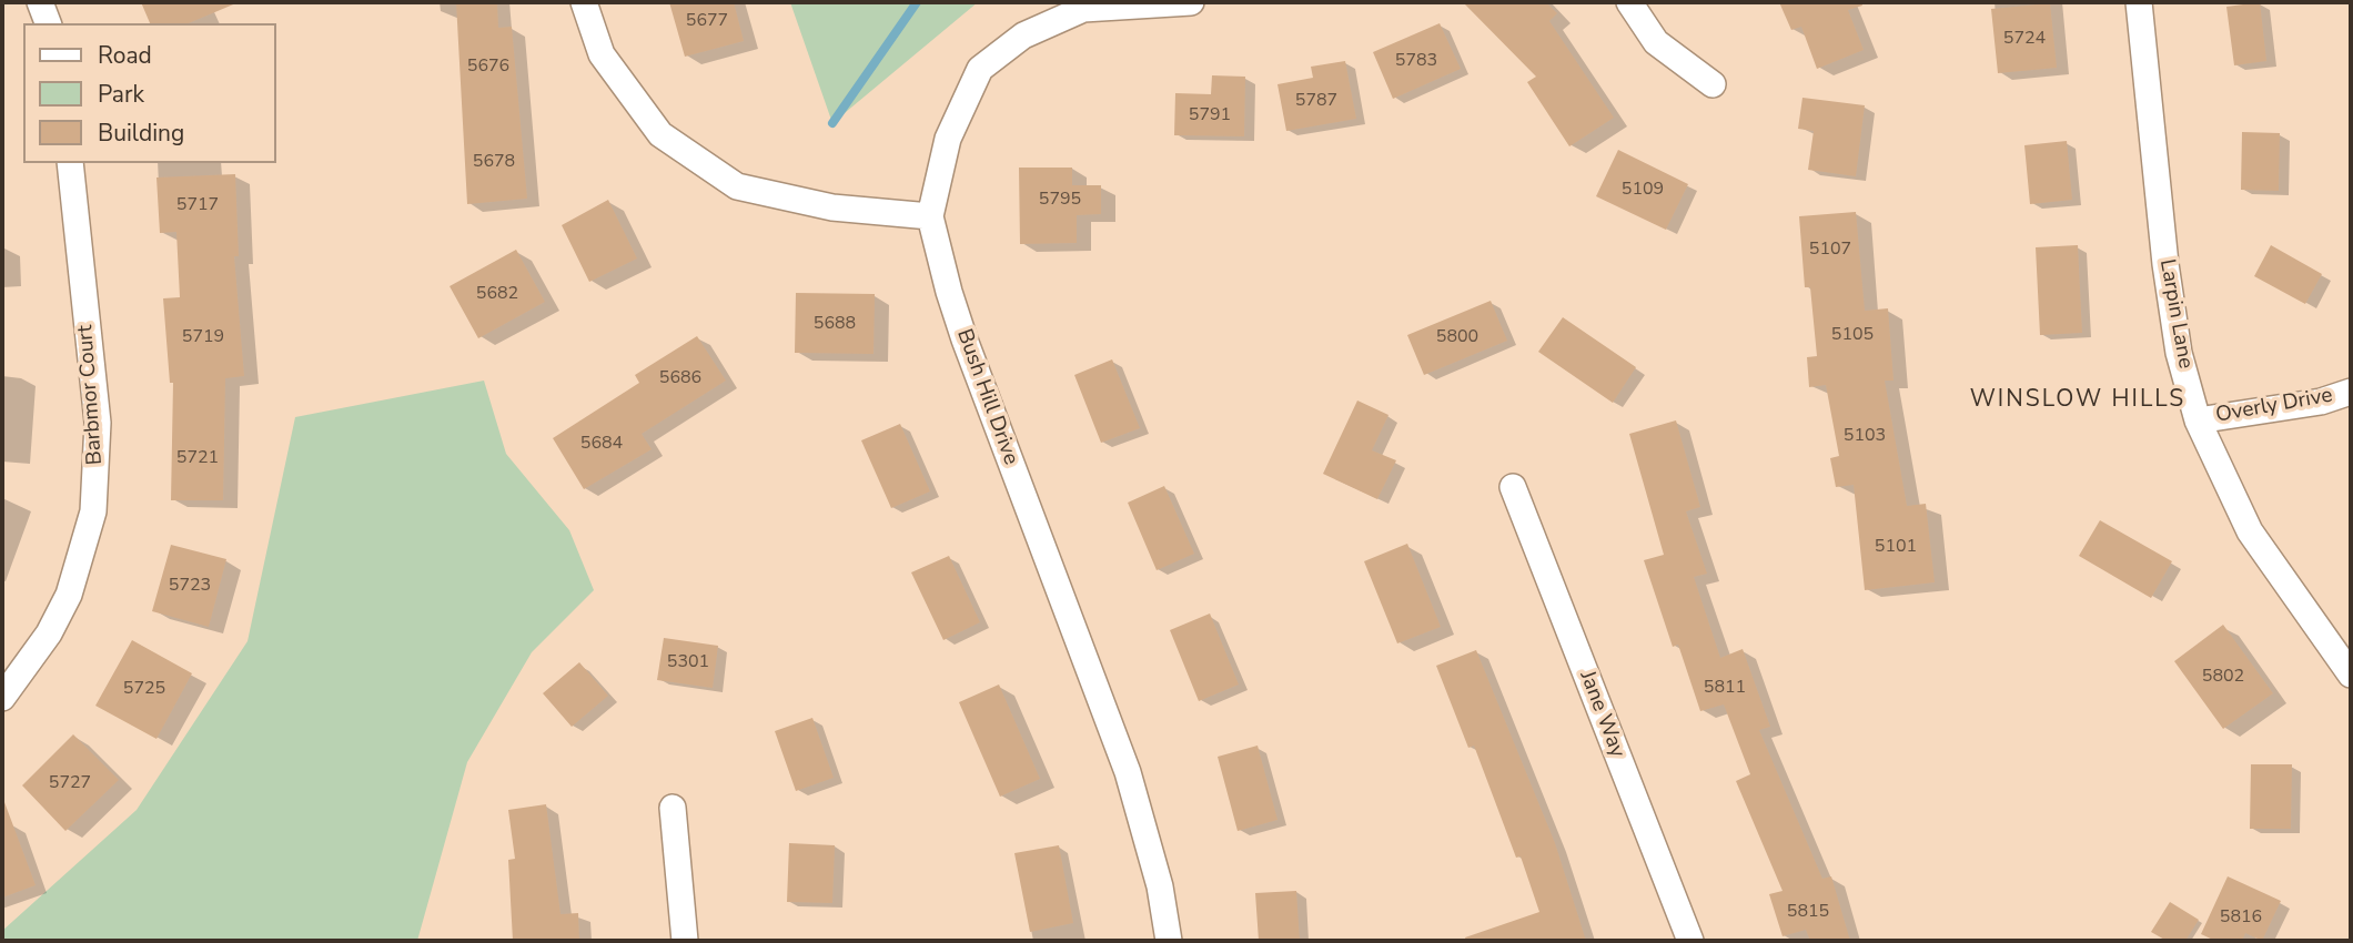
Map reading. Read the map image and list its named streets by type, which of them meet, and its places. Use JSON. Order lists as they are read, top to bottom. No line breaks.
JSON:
{"streets":{"street":["Larpin Lane","Barbmor Court","Bush Hill Drive","Overly Drive","Jane Way"]},"crossings":[["Larpin Lane","Overly Drive"]],"districts":["WINSLOW HILLS"],"house_numbers":["5677","5724","5783","5676","5787","5791","5678","5109","5795","5717","5107","5682","5688","5105","5719","5800","5686","5103","5684","5721","5101","5723","5301","5802","5811","5725","5727","5815","5816"],"legend":["Road","Park","Building"]}
